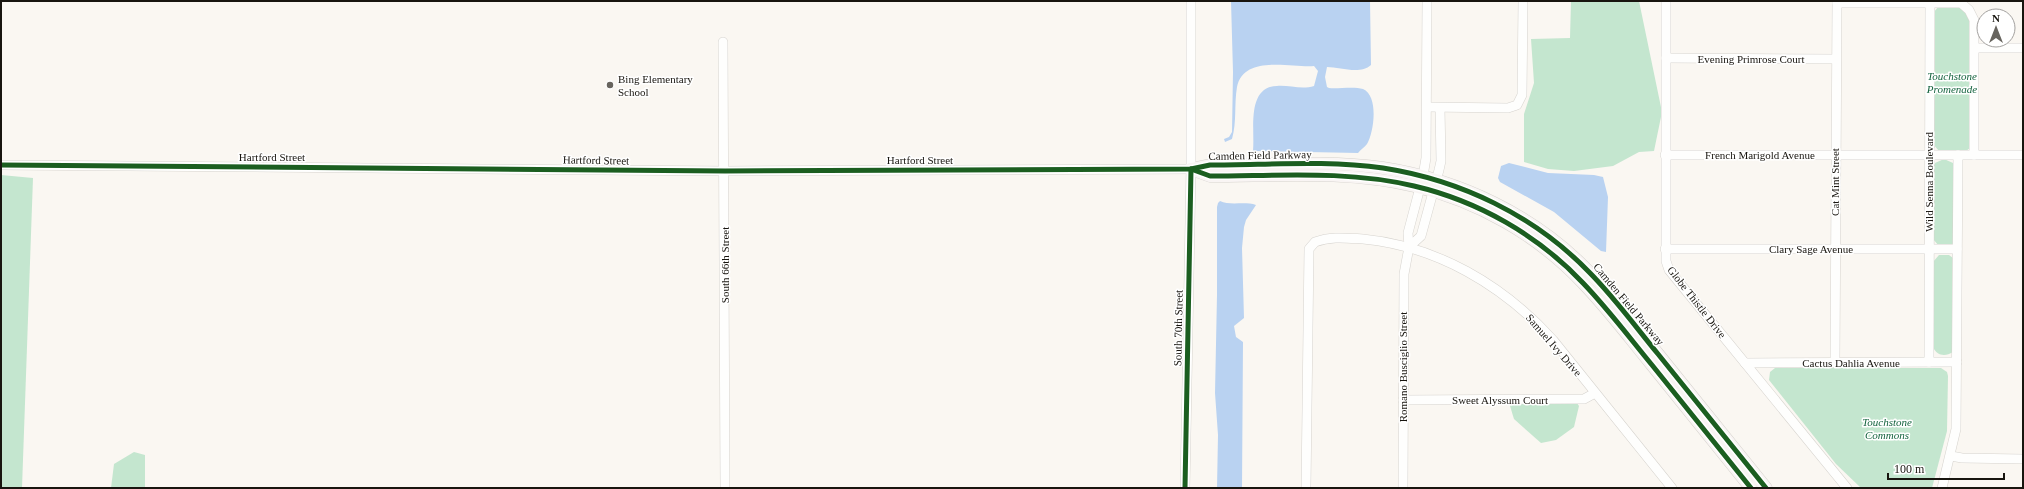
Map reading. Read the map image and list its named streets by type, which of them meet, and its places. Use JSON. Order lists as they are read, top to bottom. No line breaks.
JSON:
{"streets":{"street":["Evening Primrose Court","Camden Field Parkway","French Marigold Avenue","Hartford Street","Cat Mint Street","Wild Senna Boulevard","Clary Sage Avenue","South 66th Street","Globe Thistle Drive","South 70th Street","Samuel Ivy Drive","Cactus Dahlia Avenue","Romano Busciglio Street","Sweet Alyssum Court"]},"crossings":[["Evening Primrose Court","Cat Mint Street"],["Evening Primrose Court","Globe Thistle Drive"],["Camden Field Parkway","Hartford Street"],["Camden Field Parkway","South 70th Street"],["Camden Field Parkway","Romano Busciglio Street"],["French Marigold Avenue","Cat Mint Street"],["French Marigold Avenue","Wild Senna Boulevard"],["French Marigold Avenue","Globe Thistle Drive"],["Hartford Street","South 66th Street"],["Hartford Street","South 70th Street"],["Cat Mint Street","Clary Sage Avenue"],["Cat Mint Street","Cactus Dahlia Avenue"],["Wild Senna Boulevard","Clary Sage Avenue"],["Wild Senna Boulevard","Cactus Dahlia Avenue"],["Clary Sage Avenue","Globe Thistle Drive"],["Globe Thistle Drive","Cactus Dahlia Avenue"],["Samuel Ivy Drive","Romano Busciglio Street"],["Samuel Ivy Drive","Sweet Alyssum Court"],["Romano Busciglio Street","Sweet Alyssum Court"]],"parks":["Touchstone Promenade","Touchstone Commons"],"places":["Bing Elementary School"],"scale_bar":"100 m","north":"top"}
